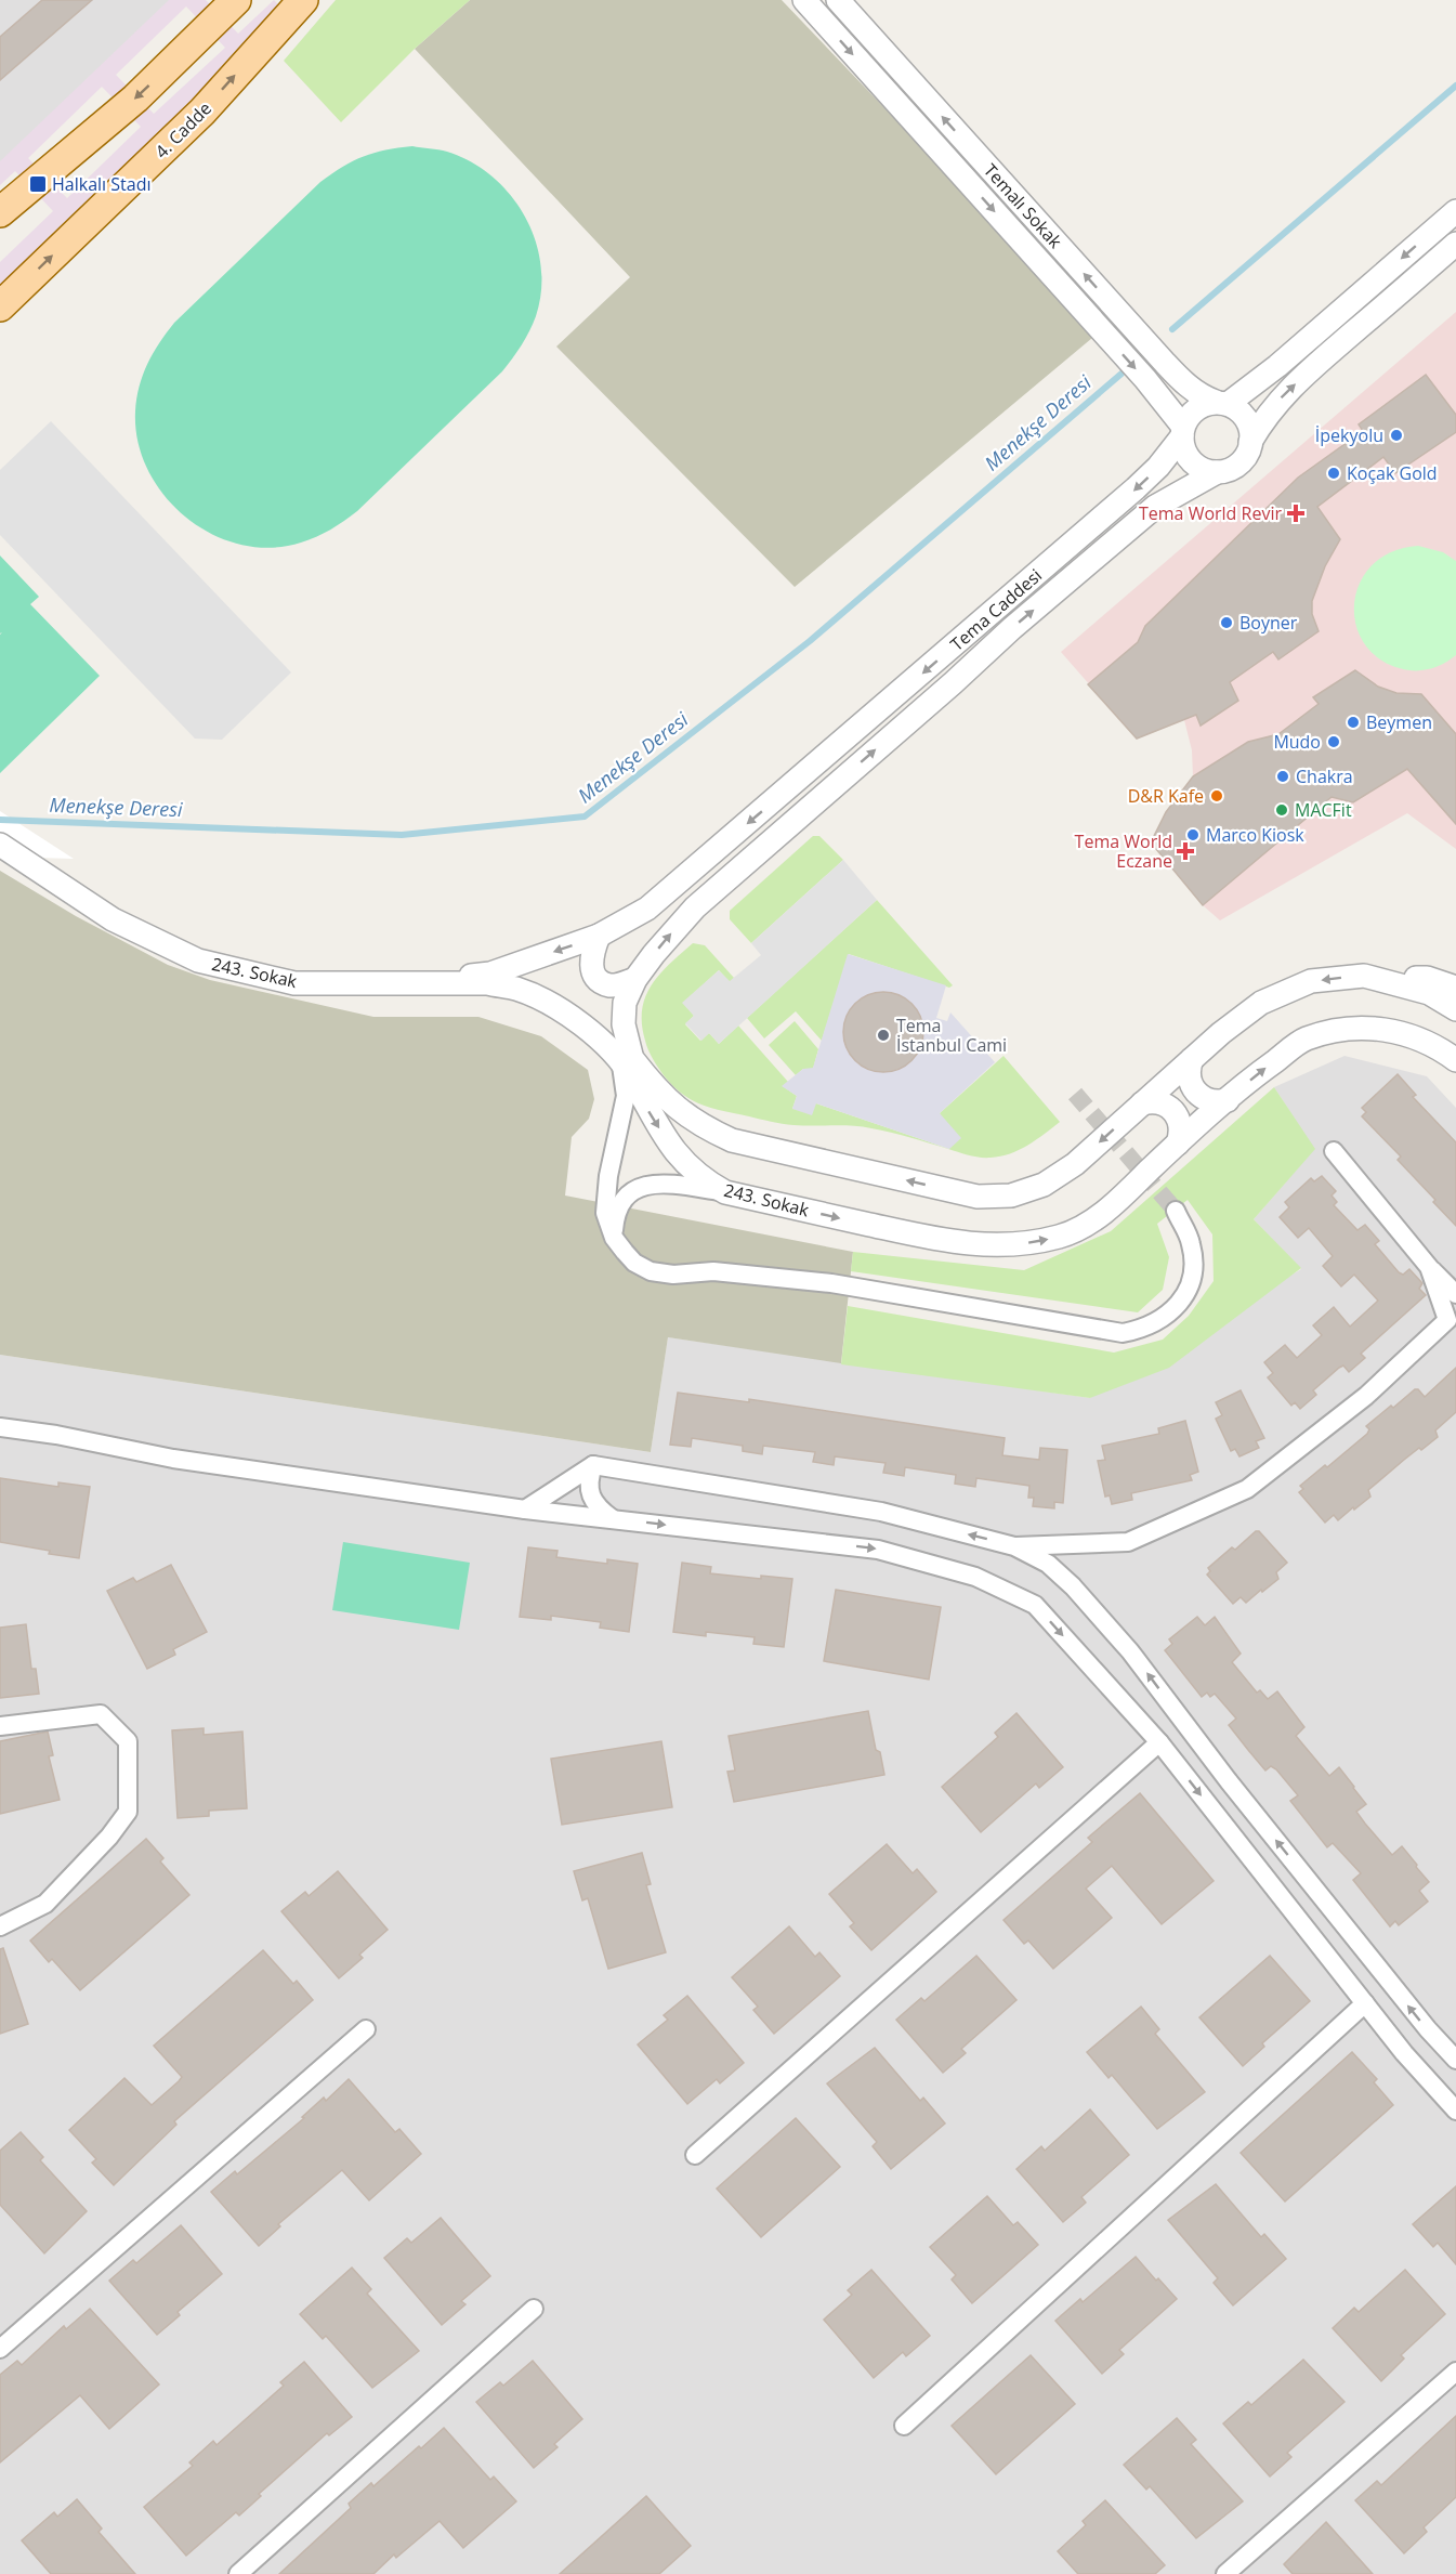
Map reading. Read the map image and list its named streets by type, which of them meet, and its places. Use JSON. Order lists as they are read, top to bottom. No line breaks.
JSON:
{"streets":{"main road":["4. Cadde"],"street":["Temalı Sokak","Tema Caddesi","243. Sokak"]},"crossings":[["Temalı Sokak","Tema Caddesi"],["Tema Caddesi","243. Sokak"]],"water":["Menekşe Deresi"],"places":{"transit":["Halkalı Stadı"],"other":["İpekyolu","Koçak Gold","Boyner","Beymen","Mudo","Chakra","D&R Kafe","MACFit","Marco Kiosk","Tema İstanbul Cami"],"health":["Tema World Revir","Tema World Eczane"]}}
